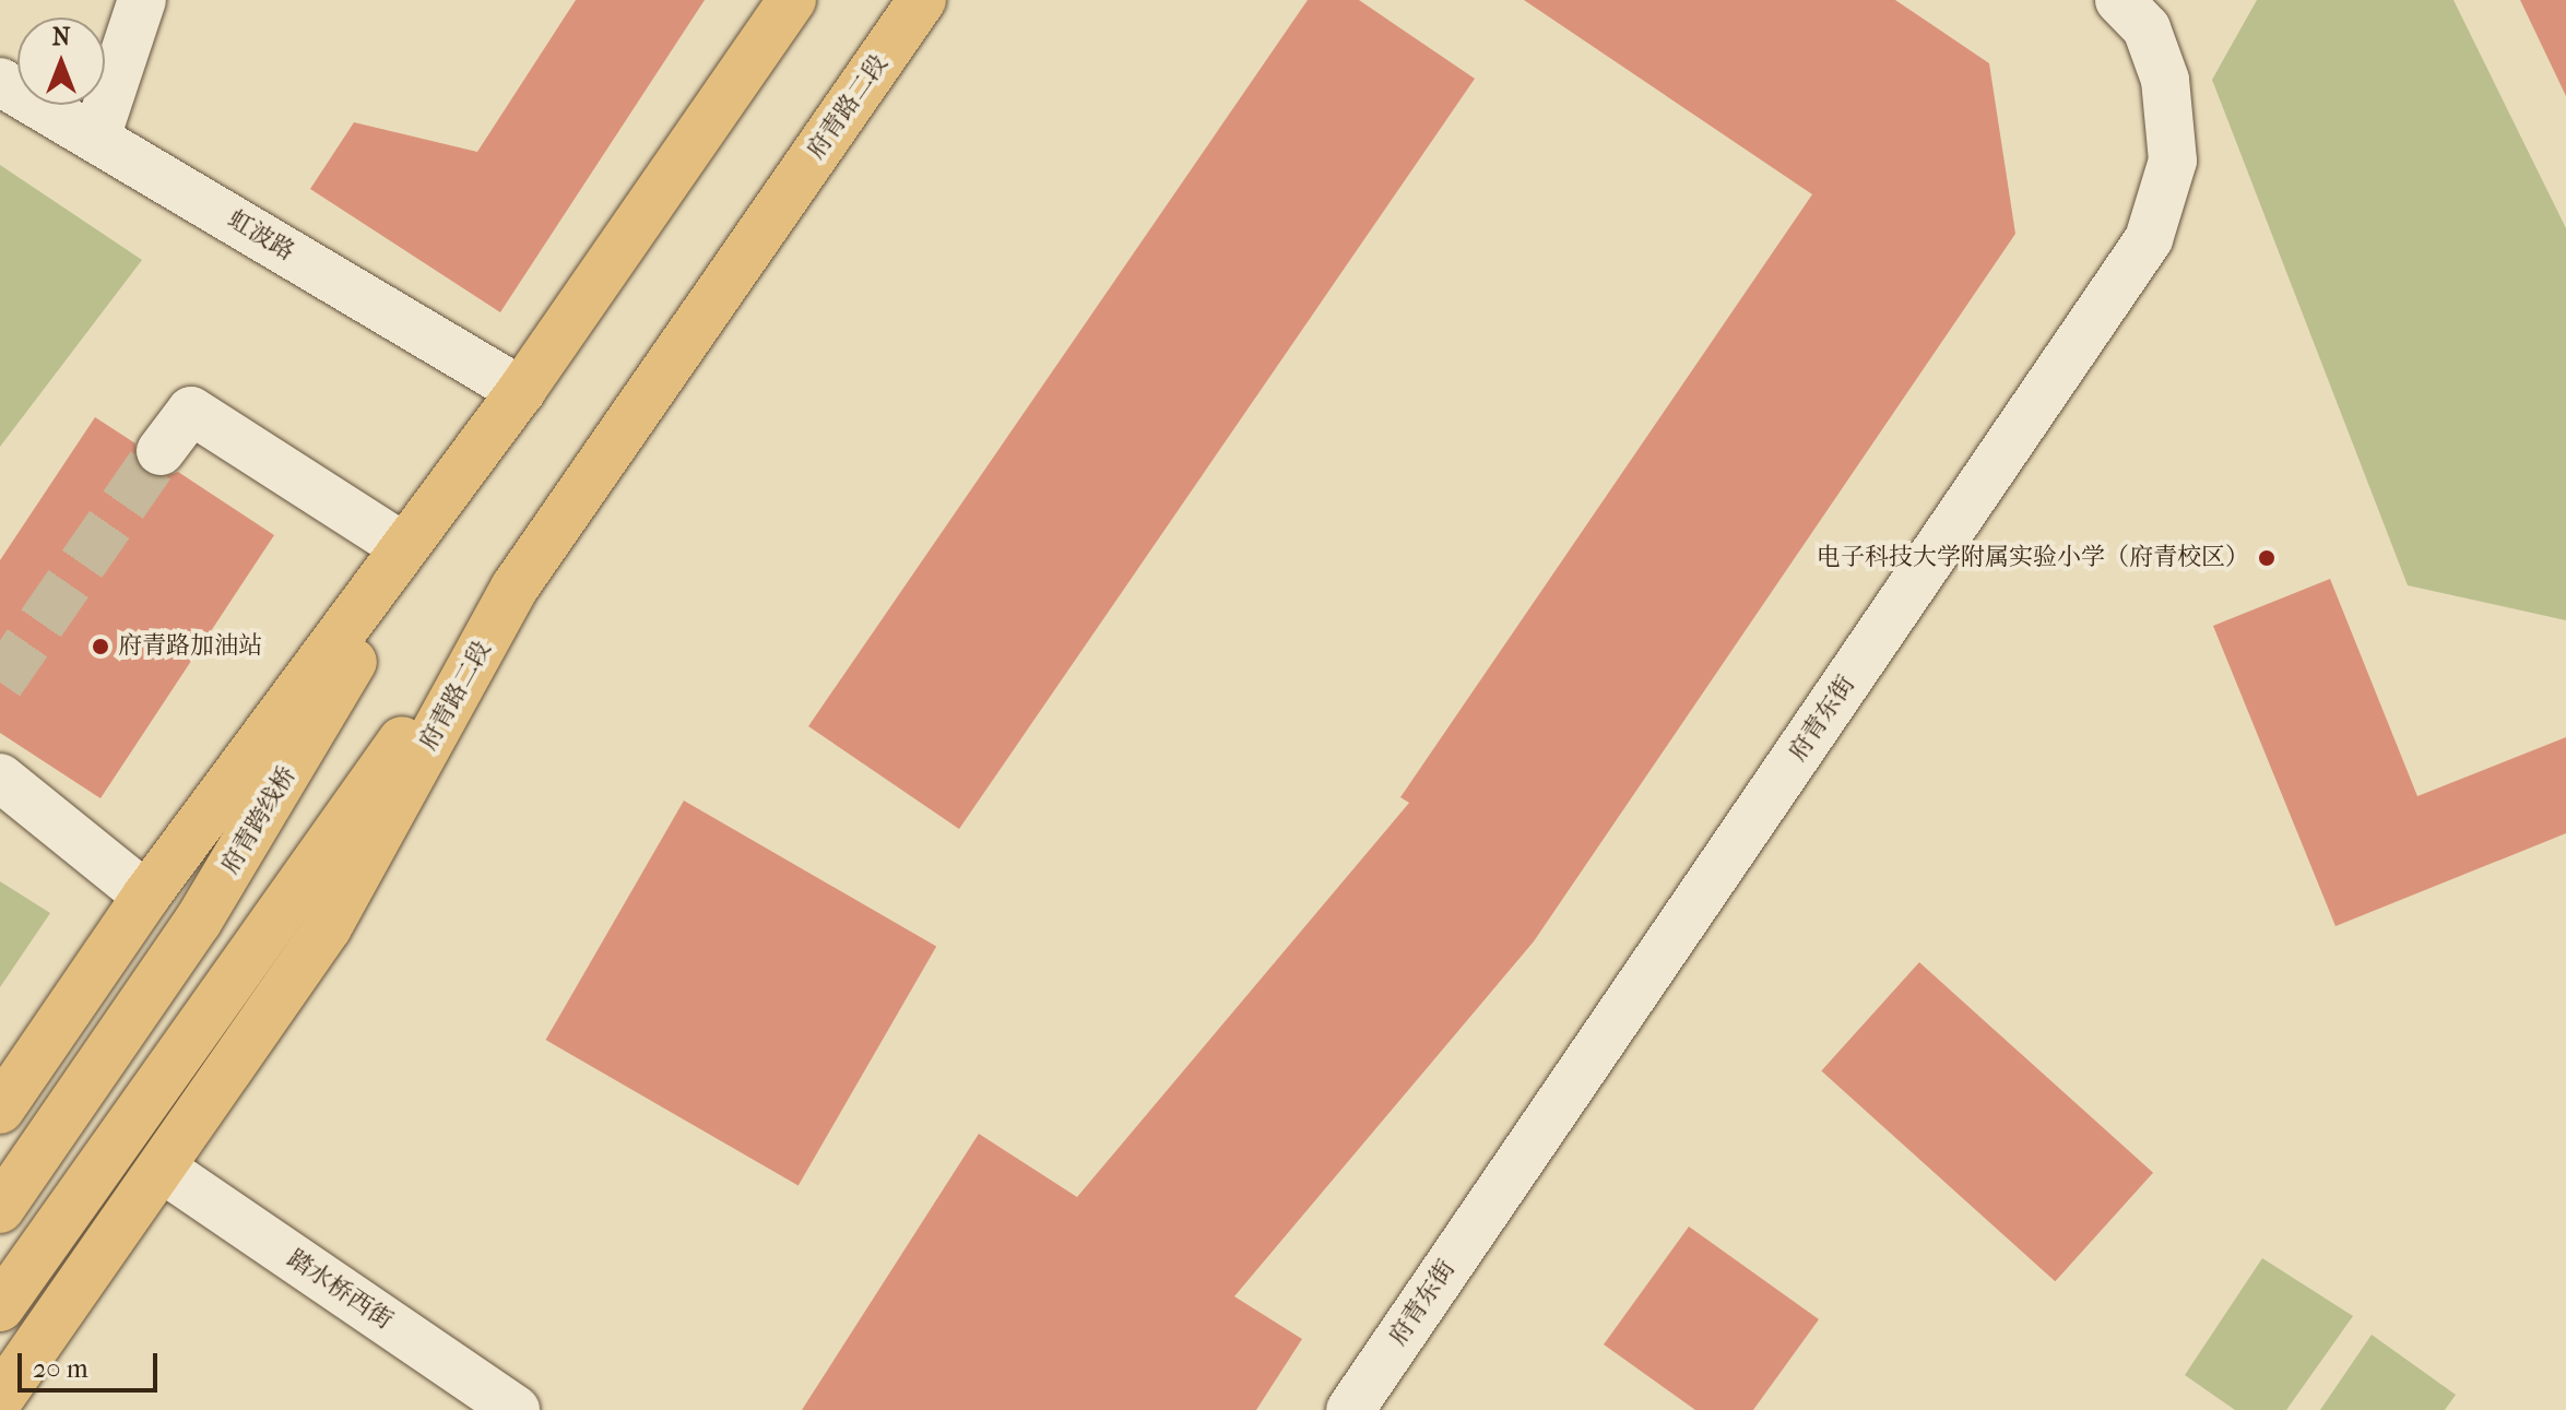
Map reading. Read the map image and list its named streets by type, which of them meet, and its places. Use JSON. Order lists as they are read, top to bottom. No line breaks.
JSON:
{"streets":{"main road":["府青路二段","府青跨线桥"],"street":["虹波路","府青东街","踏水桥西街"]},"crossings":[["府青路二段","踏水桥西街"],["虹波路","府青跨线桥"]],"places":["电子科技大学附属实验小学（府青校区）","府青路加油站"],"scale_bar":"20 m","north":"top"}
